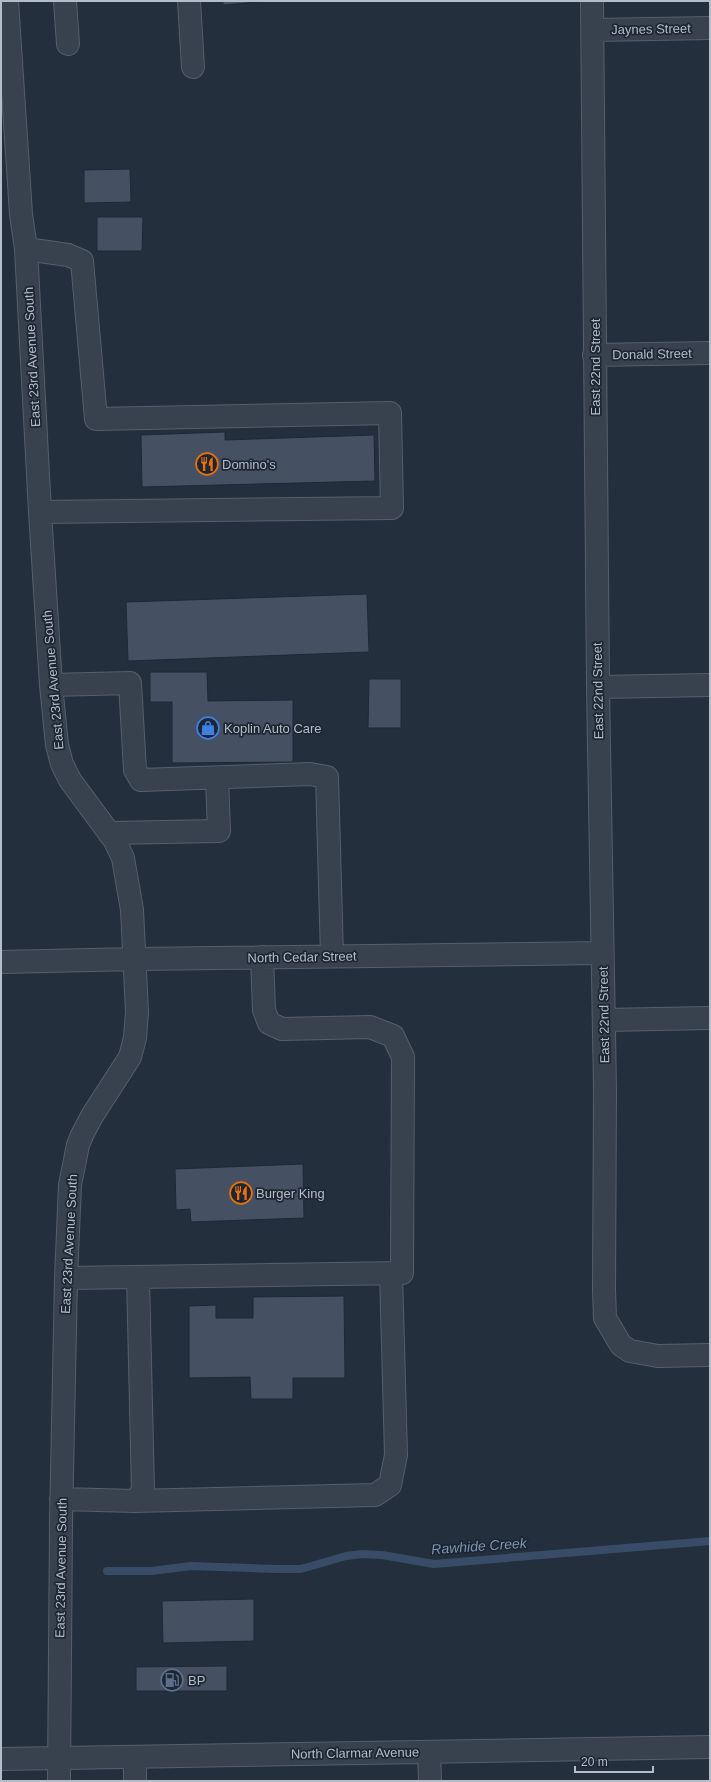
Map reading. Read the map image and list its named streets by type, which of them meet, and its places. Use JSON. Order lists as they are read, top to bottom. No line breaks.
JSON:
{"streets":{"street":["Jaynes Street","Donald Street","East 23rd Avenue South","East 22nd Street","North Cedar Street","North Clarmar Avenue"]},"crossings":[["Jaynes Street","East 22nd Street"],["Donald Street","East 22nd Street"],["East 23rd Avenue South","North Cedar Street"],["East 23rd Avenue South","North Clarmar Avenue"],["East 22nd Street","North Cedar Street"]],"water":["Rawhide Creek"],"places":{"restaurant":["Domino's","Burger King"],"shop":["Koplin Auto Care"],"fuel station":["BP"]},"scale_bar":"20 m"}
